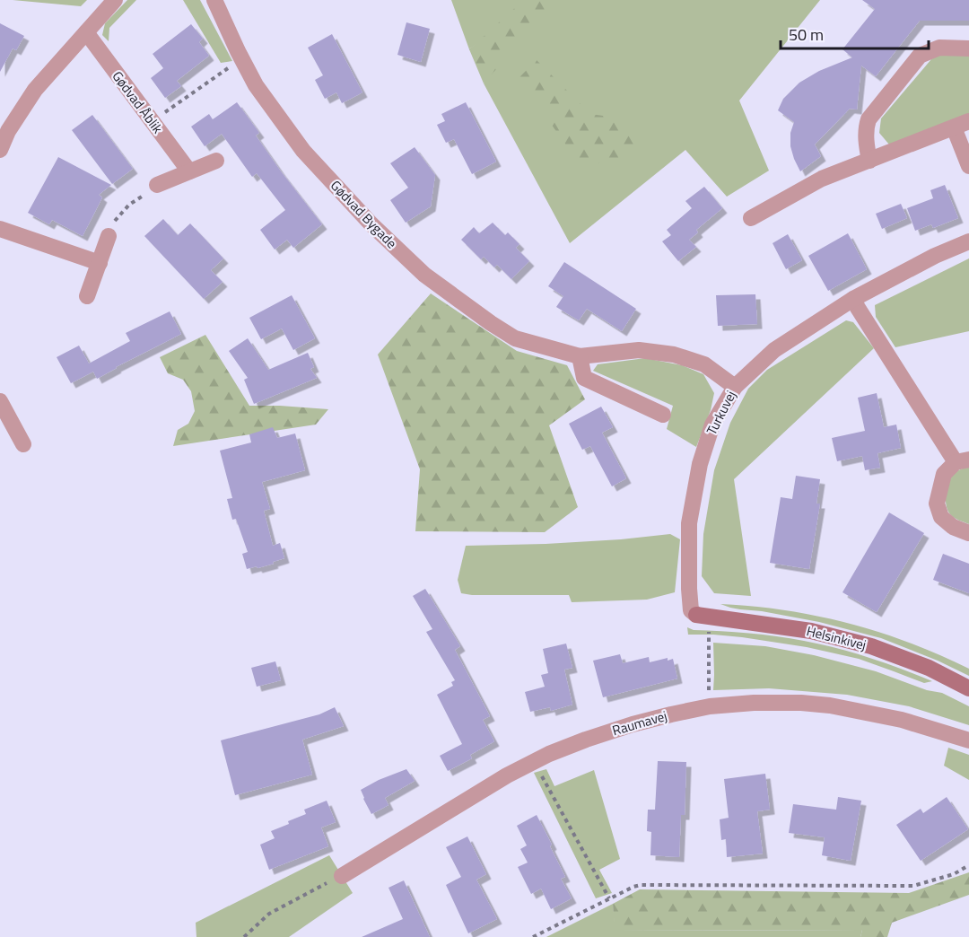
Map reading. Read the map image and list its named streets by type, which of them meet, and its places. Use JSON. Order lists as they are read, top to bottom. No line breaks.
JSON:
{"streets":{"street":["Gødvad Åblik","Gødvad Bygade","Turkuvej","Helsinkivej","Raumavej"]},"crossings":[["Gødvad Bygade","Turkuvej"],["Turkuvej","Helsinkivej"]],"scale_bar":"50 m"}
